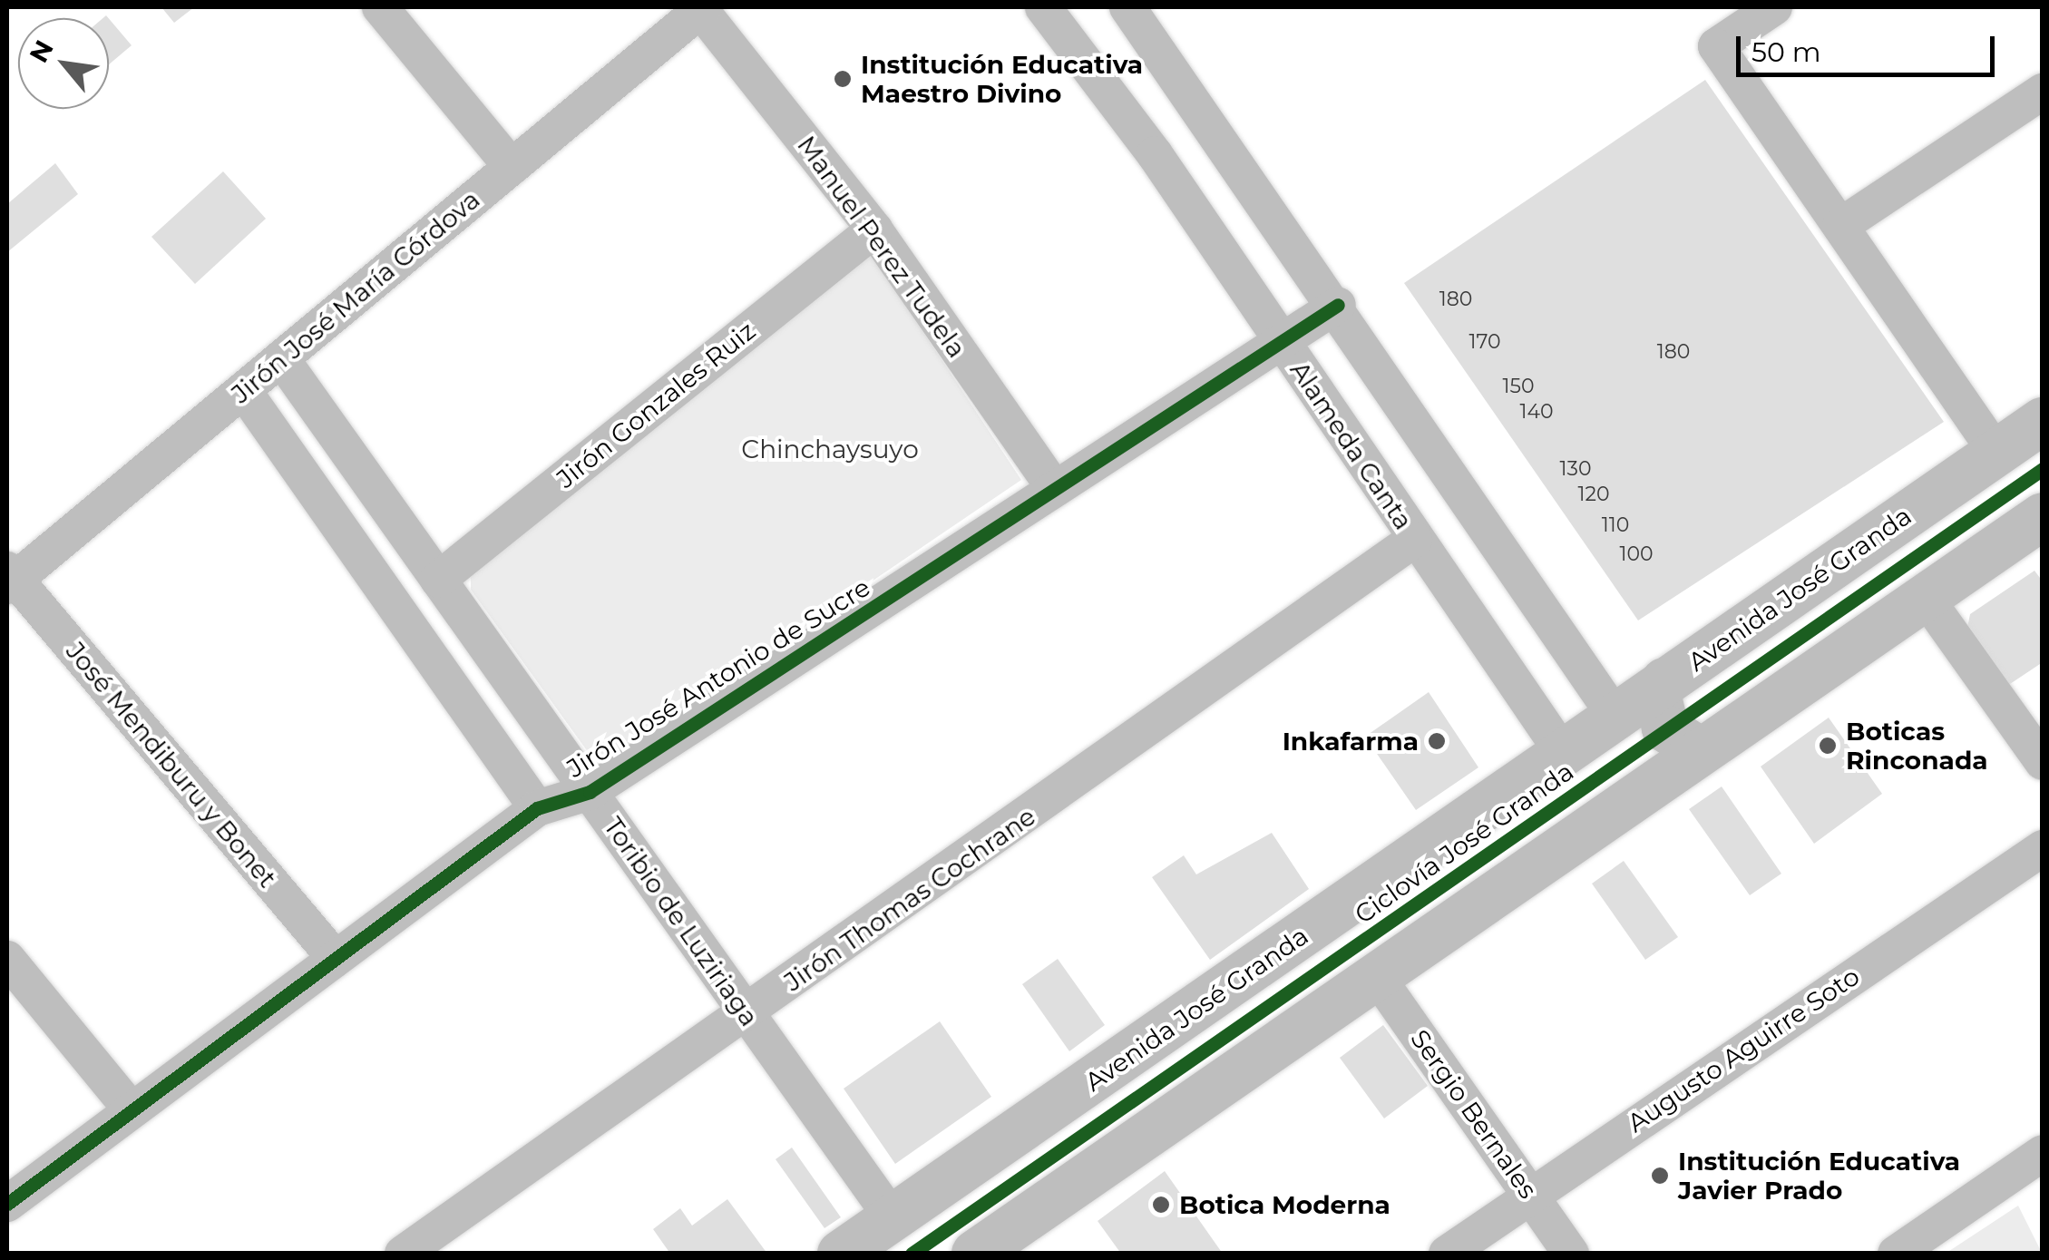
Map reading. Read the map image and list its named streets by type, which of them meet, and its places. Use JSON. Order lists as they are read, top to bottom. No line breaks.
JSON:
{"streets":{"main road":["Avenida José Granda"],"street":["Manuel Perez Tudela","Jirón José María Córdova","Jirón Gonzales Ruiz","Alameda Canta","Jirón José Antonio de Sucre","José Mendiburu y Bonet","Jirón Thomas Cochrane","Toribio de Luziriaga","Augusto Aguirre Soto","Sergio Bernales"],"cycle path":["Ciclovía José Granda"]},"crossings":[["Manuel Perez Tudela","Jirón José María Córdova"],["Manuel Perez Tudela","Jirón Gonzales Ruiz"],["Manuel Perez Tudela","Jirón José Antonio de Sucre"],["Jirón José María Córdova","José Mendiburu y Bonet"],["Jirón José María Córdova","Toribio de Luziriaga"],["Jirón Gonzales Ruiz","Toribio de Luziriaga"],["Alameda Canta","Avenida José Granda"],["Alameda Canta","Jirón José Antonio de Sucre"],["Alameda Canta","Jirón Thomas Cochrane"],["Avenida José Granda","Toribio de Luziriaga"],["Jirón José Antonio de Sucre","José Mendiburu y Bonet"],["Jirón José Antonio de Sucre","Toribio de Luziriaga"],["Jirón Thomas Cochrane","Toribio de Luziriaga"],["Augusto Aguirre Soto","Sergio Bernales"]],"parks":["Chinchaysuyo"],"places":["Institución Educativa Maestro Divino","Inkafarma","Boticas Rinconada","Institución Educativa Javier Prado","Botica Moderna"],"house_numbers":["180","170","180","150","140","130","120","110","100"],"scale_bar":"50 m","north":"top left"}
